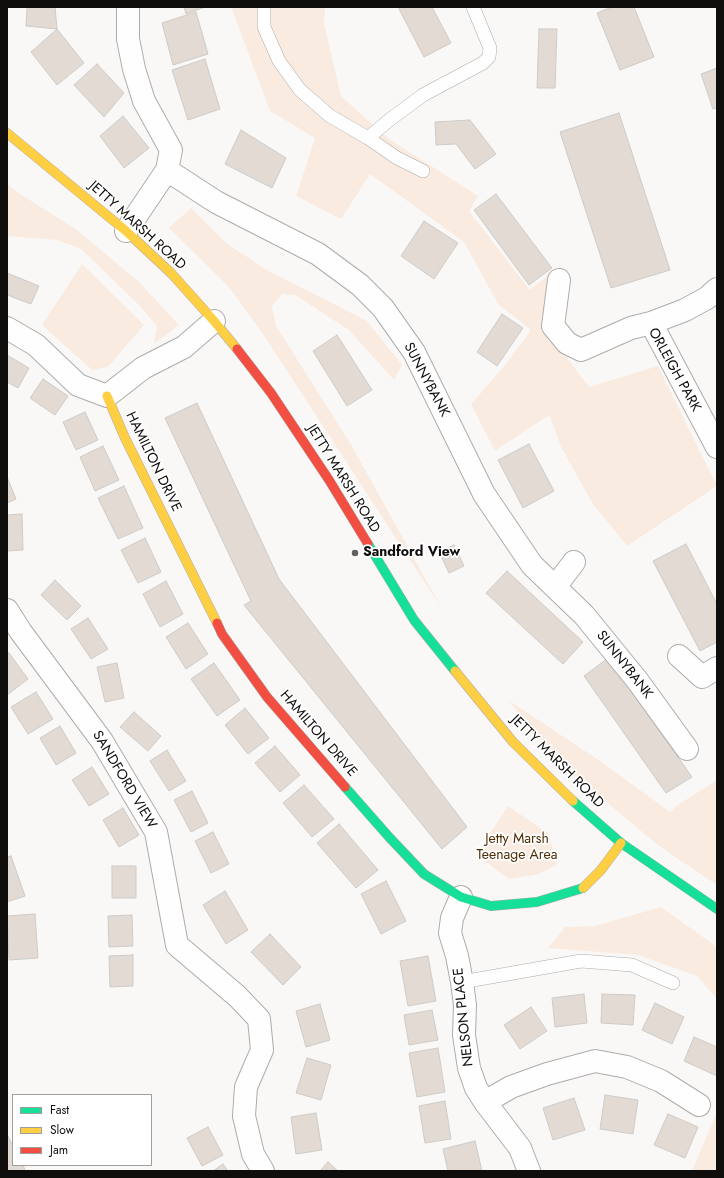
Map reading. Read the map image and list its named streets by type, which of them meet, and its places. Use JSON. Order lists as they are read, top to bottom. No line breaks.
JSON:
{"streets":{"main road":["JETTY MARSH ROAD","HAMILTON DRIVE"],"street":["ORLEIGH PARK","SUNNYBANK","SANDFORD VIEW","NELSON PLACE"]},"crossings":[["JETTY MARSH ROAD","HAMILTON DRIVE"],["HAMILTON DRIVE","NELSON PLACE"]],"parks":["Jetty Marsh Teenage Area"],"places":["Sandford View"],"legend":["Fast","Slow","Jam"]}
